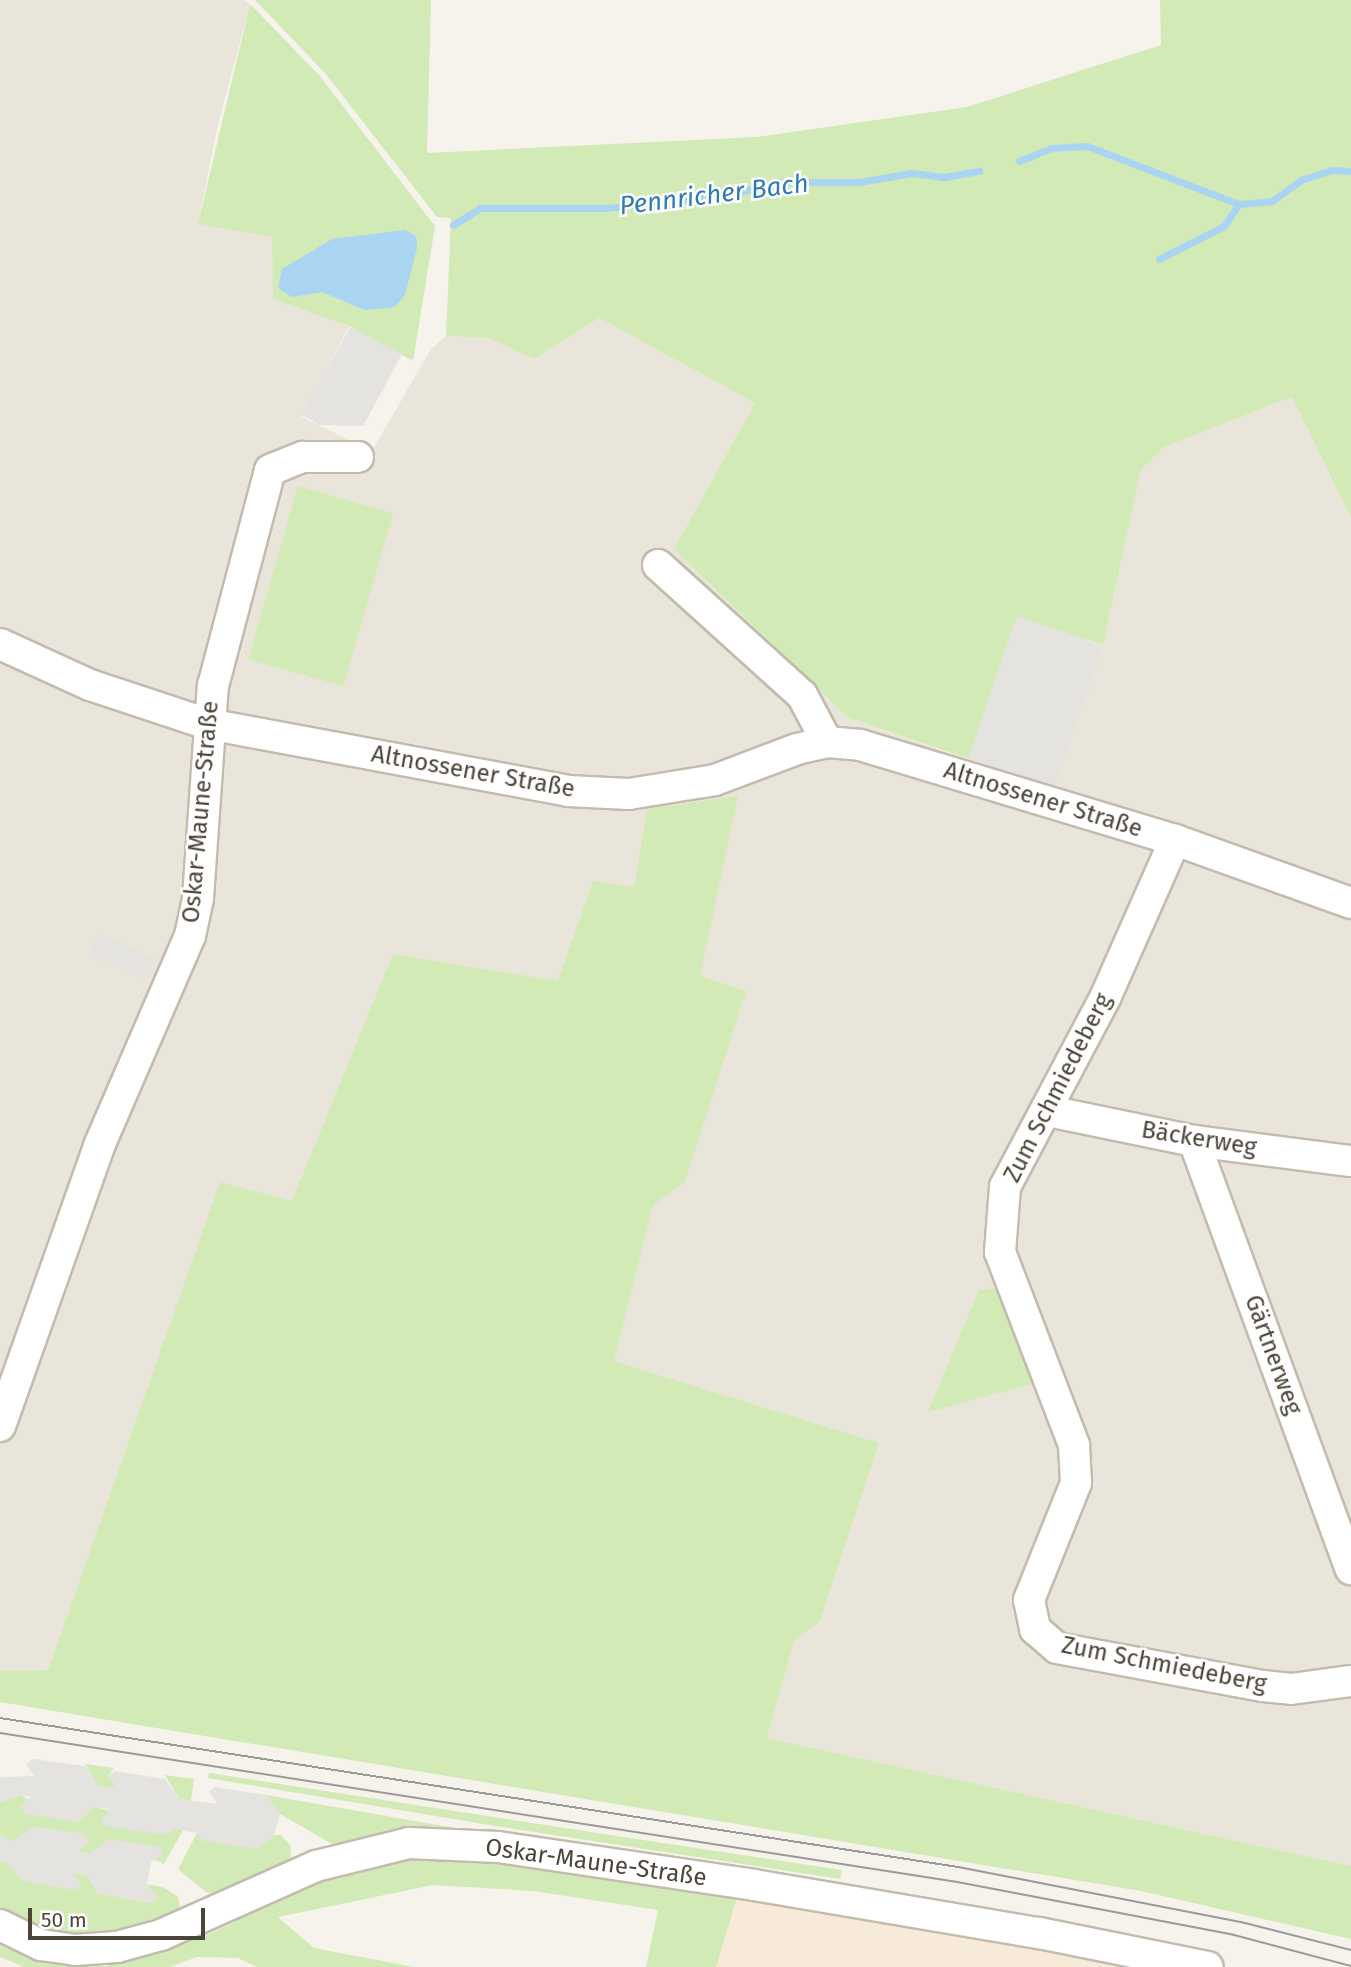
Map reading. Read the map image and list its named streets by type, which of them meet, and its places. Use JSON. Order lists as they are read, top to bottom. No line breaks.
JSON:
{"streets":{"street":["Altnossener Straße","Oskar-Maune-Straße","Zum Schmiedeberg","Bäckerweg","Gärtnerweg"]},"crossings":[["Altnossener Straße","Oskar-Maune-Straße"],["Altnossener Straße","Zum Schmiedeberg"],["Zum Schmiedeberg","Bäckerweg"],["Bäckerweg","Gärtnerweg"]],"water":["Pennricher Bach"],"scale_bar":"50 m"}
